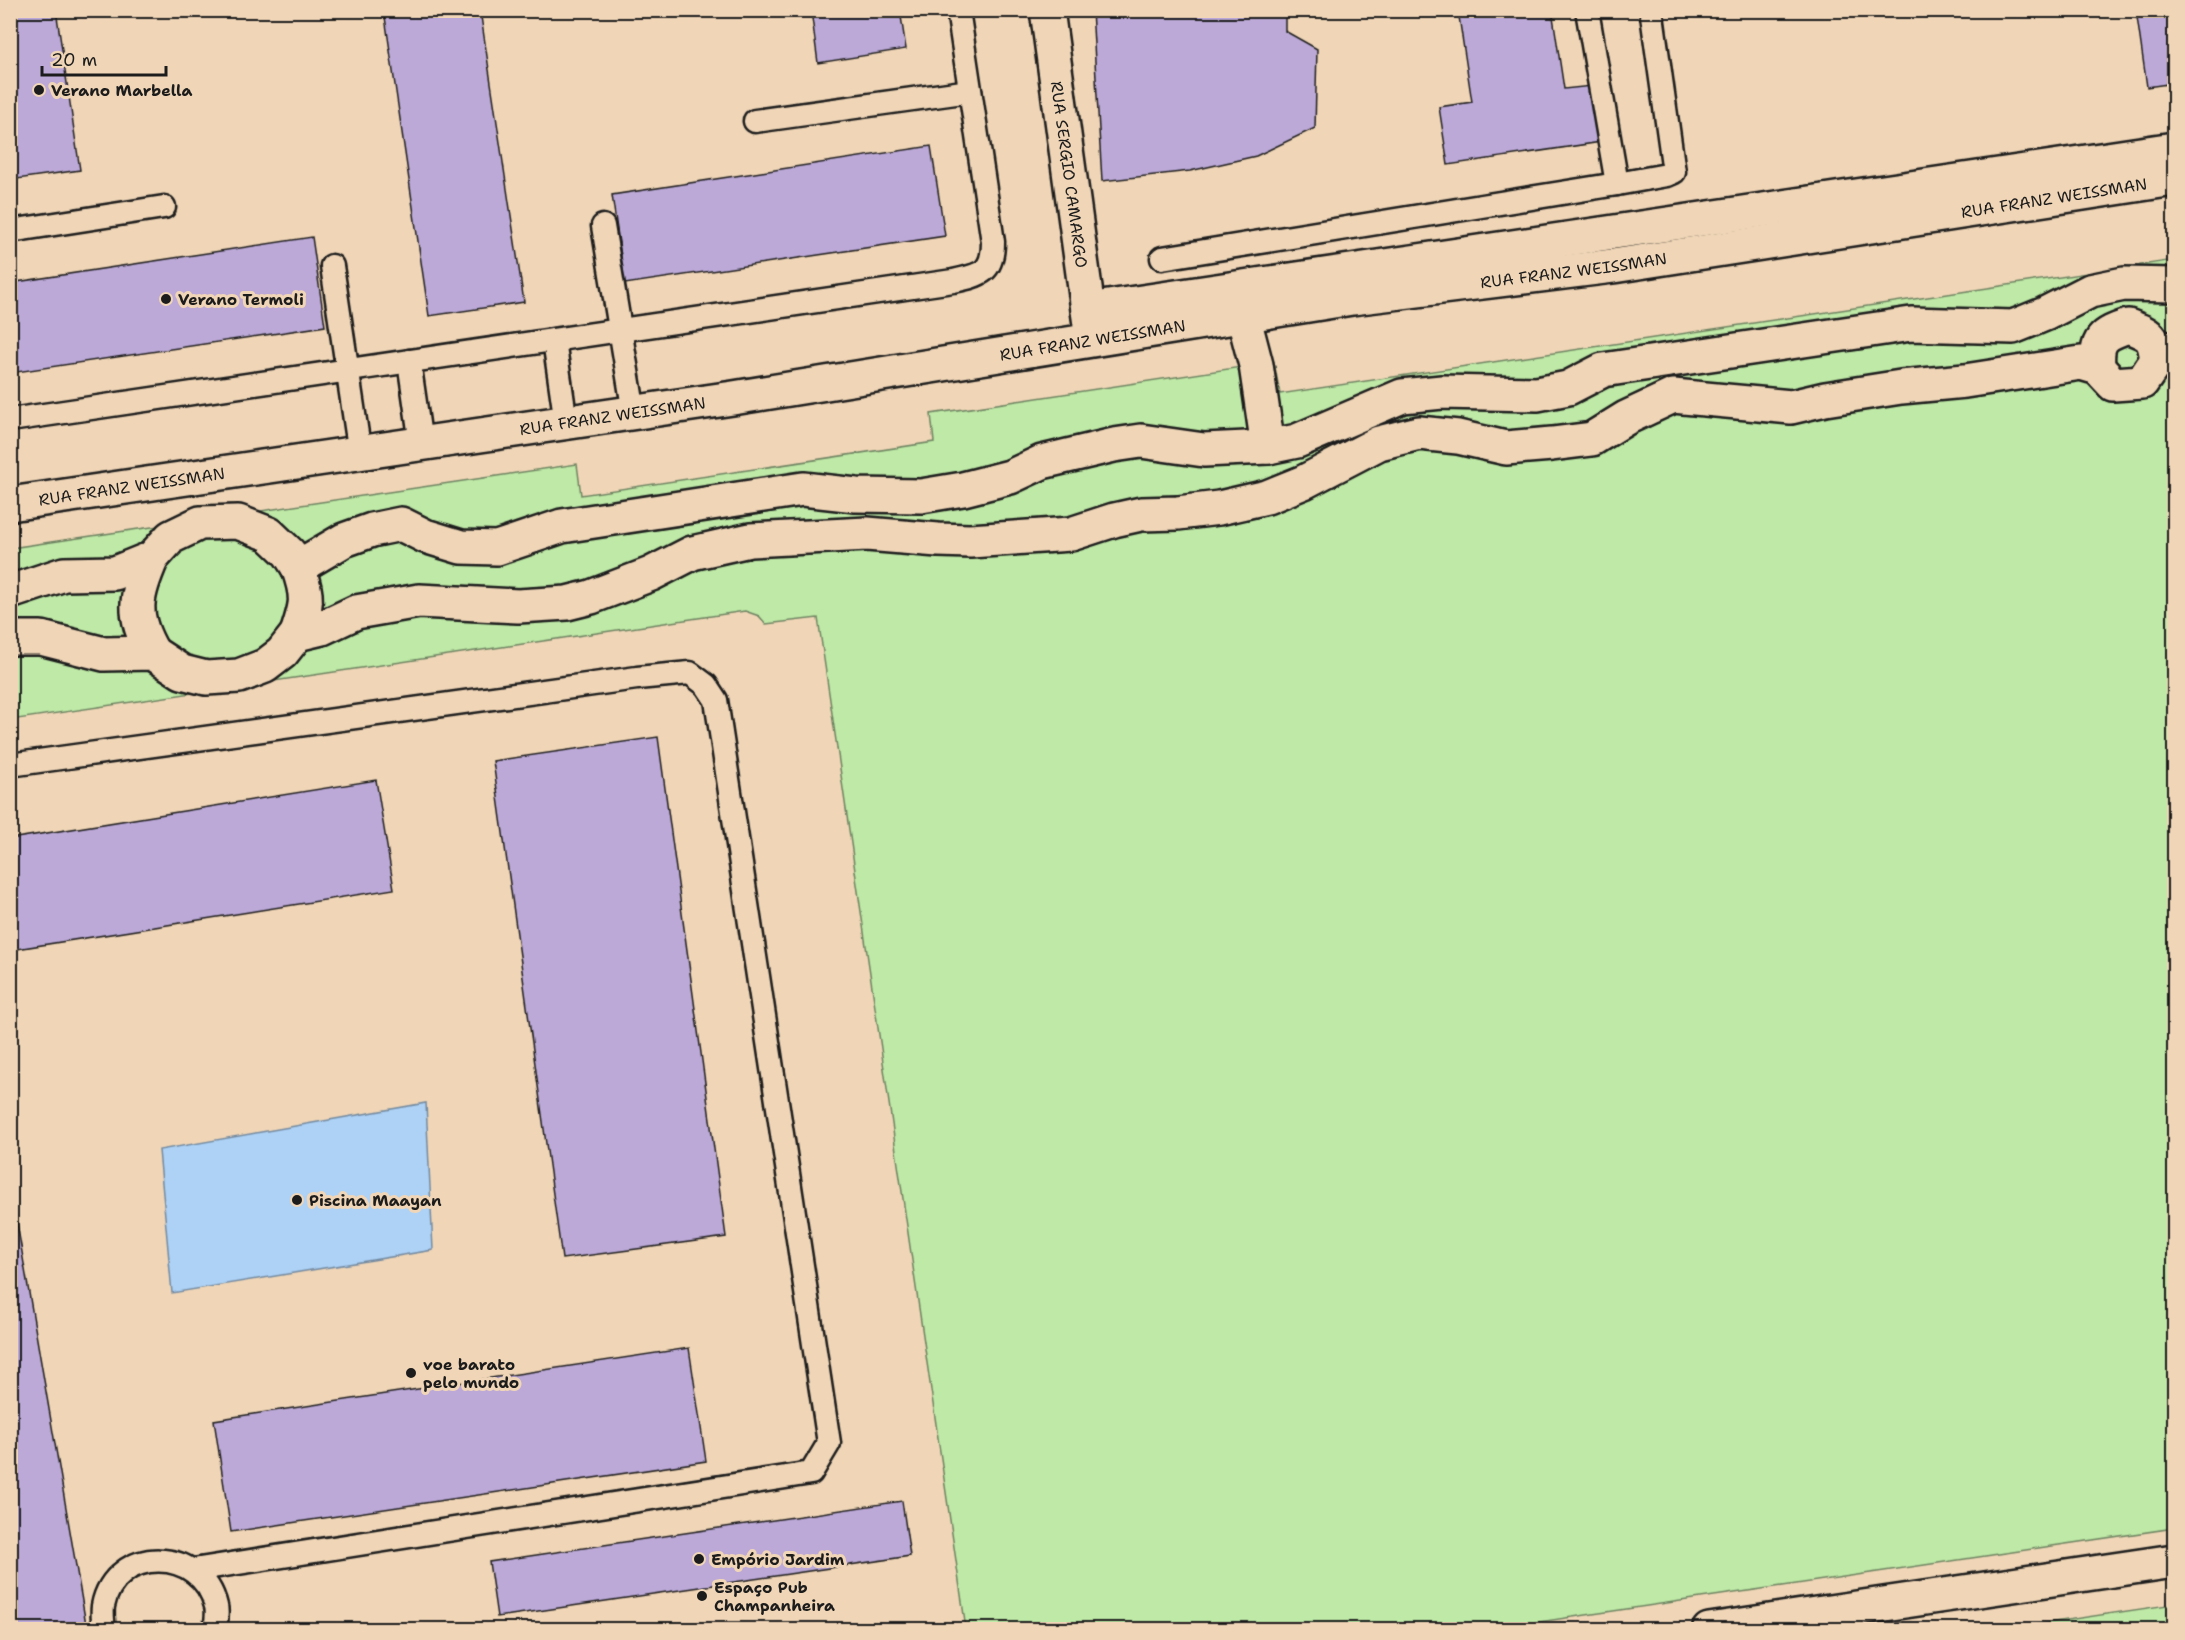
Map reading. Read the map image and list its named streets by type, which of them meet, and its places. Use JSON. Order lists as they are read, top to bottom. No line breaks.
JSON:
{"streets":{"street":["RUA SERGIO CAMARGO","RUA FRANZ WEISSMAN"]},"crossings":[["RUA SERGIO CAMARGO","RUA FRANZ WEISSMAN"]],"places":["Verano Marbella","Verano Termoli","Piscina Maayan","voe barato pelo mundo","Empório Jardim","Espaço Pub Champanheira"],"scale_bar":"20 m"}
